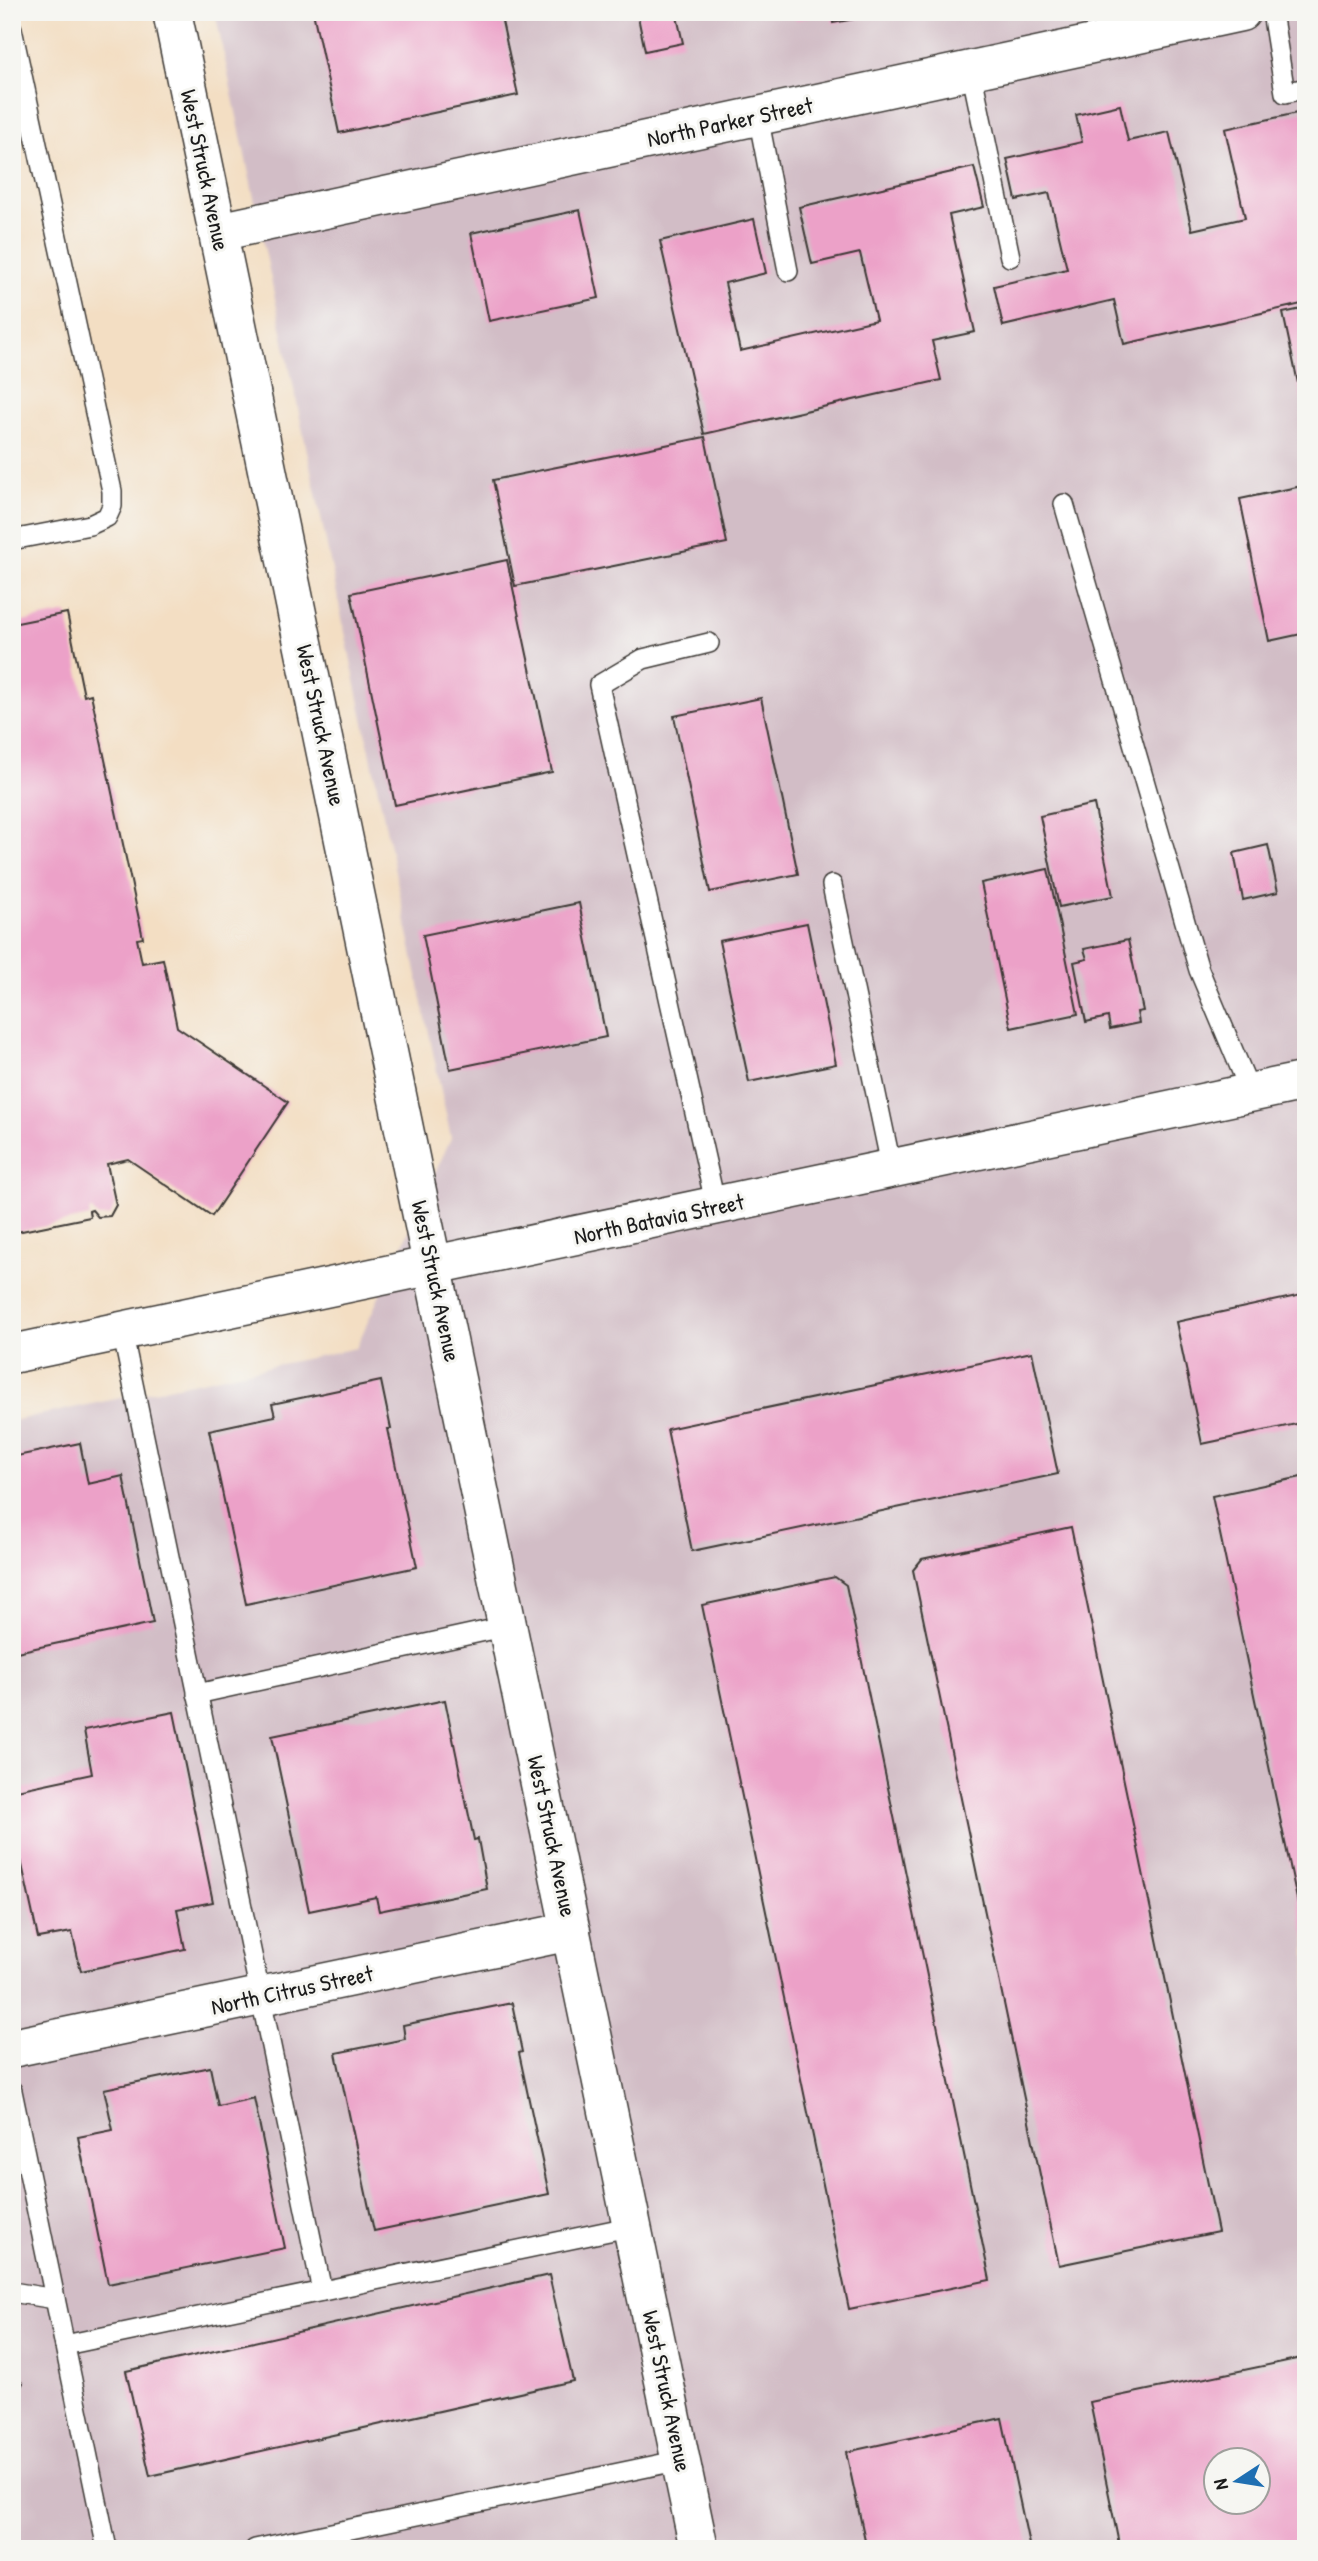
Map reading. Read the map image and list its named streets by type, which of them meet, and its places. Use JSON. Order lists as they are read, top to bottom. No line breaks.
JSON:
{"streets":{"street":["North Parker Street","West Struck Avenue","North Batavia Street","North Citrus Street"]},"crossings":[["North Parker Street","West Struck Avenue"],["West Struck Avenue","North Batavia Street"],["West Struck Avenue","North Citrus Street"]],"north":"left"}
